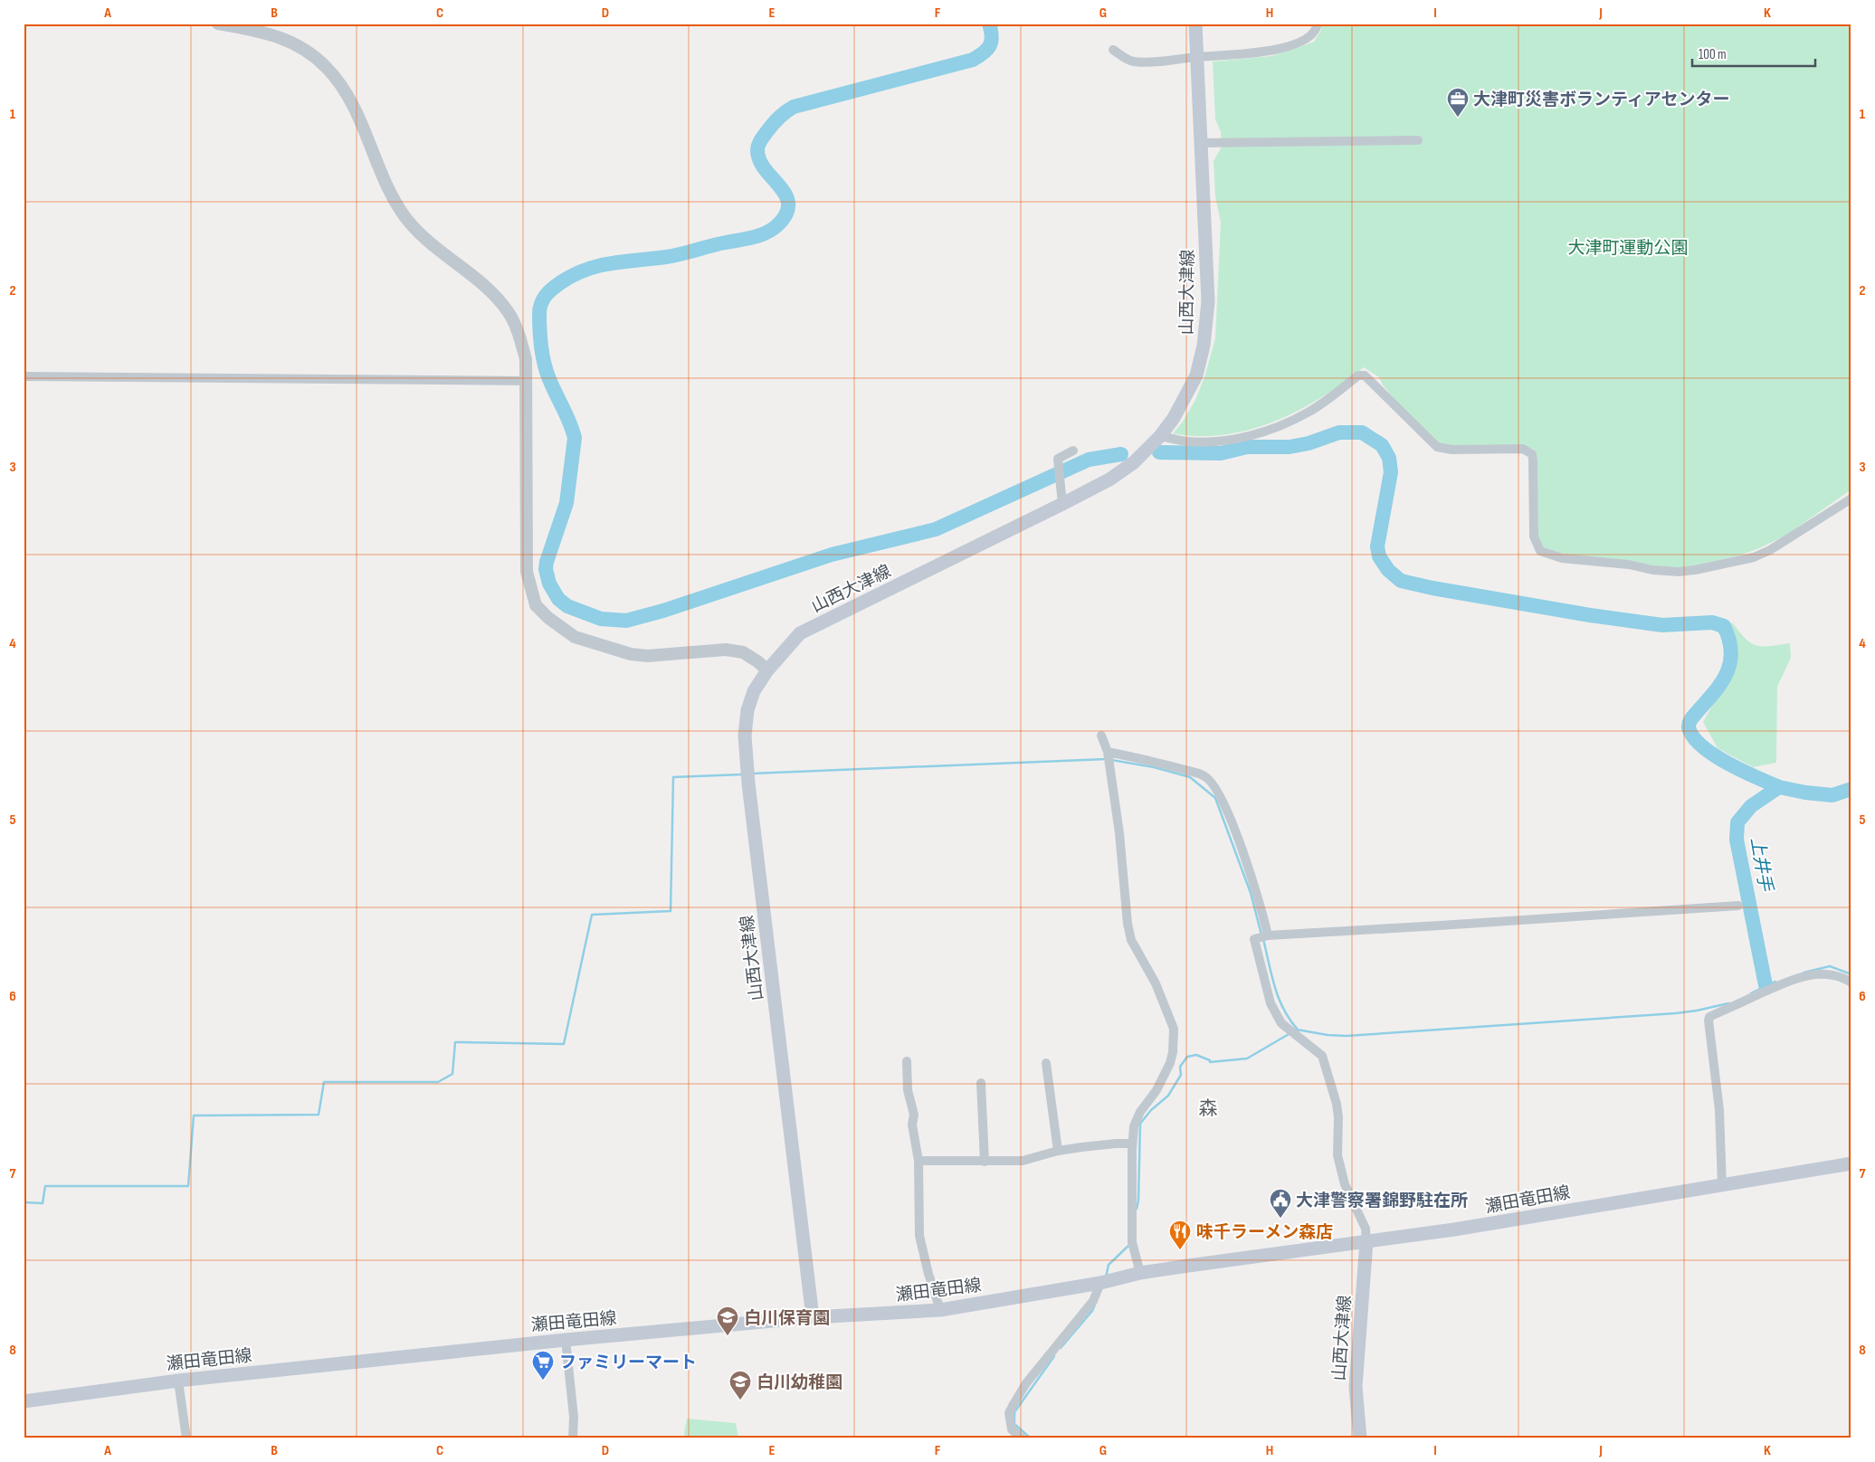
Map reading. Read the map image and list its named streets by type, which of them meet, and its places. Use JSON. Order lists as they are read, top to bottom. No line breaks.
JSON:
{"streets":{"main road":["山西大津線","瀬田竜田線"]},"crossings":[["山西大津線","瀬田竜田線"]],"districts":["森"],"water":["上井手"],"parks":["大津町運動公園"],"places":{"office":["大津町災害ボランティアセンター"],"public building":["大津警察署錦野駐在所"],"restaurant":["味千ラーメン森店"],"school or university":["白川保育園","白川幼稚園"],"supermarket":["ファミリーマート"]},"scale_bar":"100 m","grid":{"columns":["A","B","C","D","E","F","G","H","I","J","K"],"rows":["1","2","3","4","5","6","7","8"]}}
